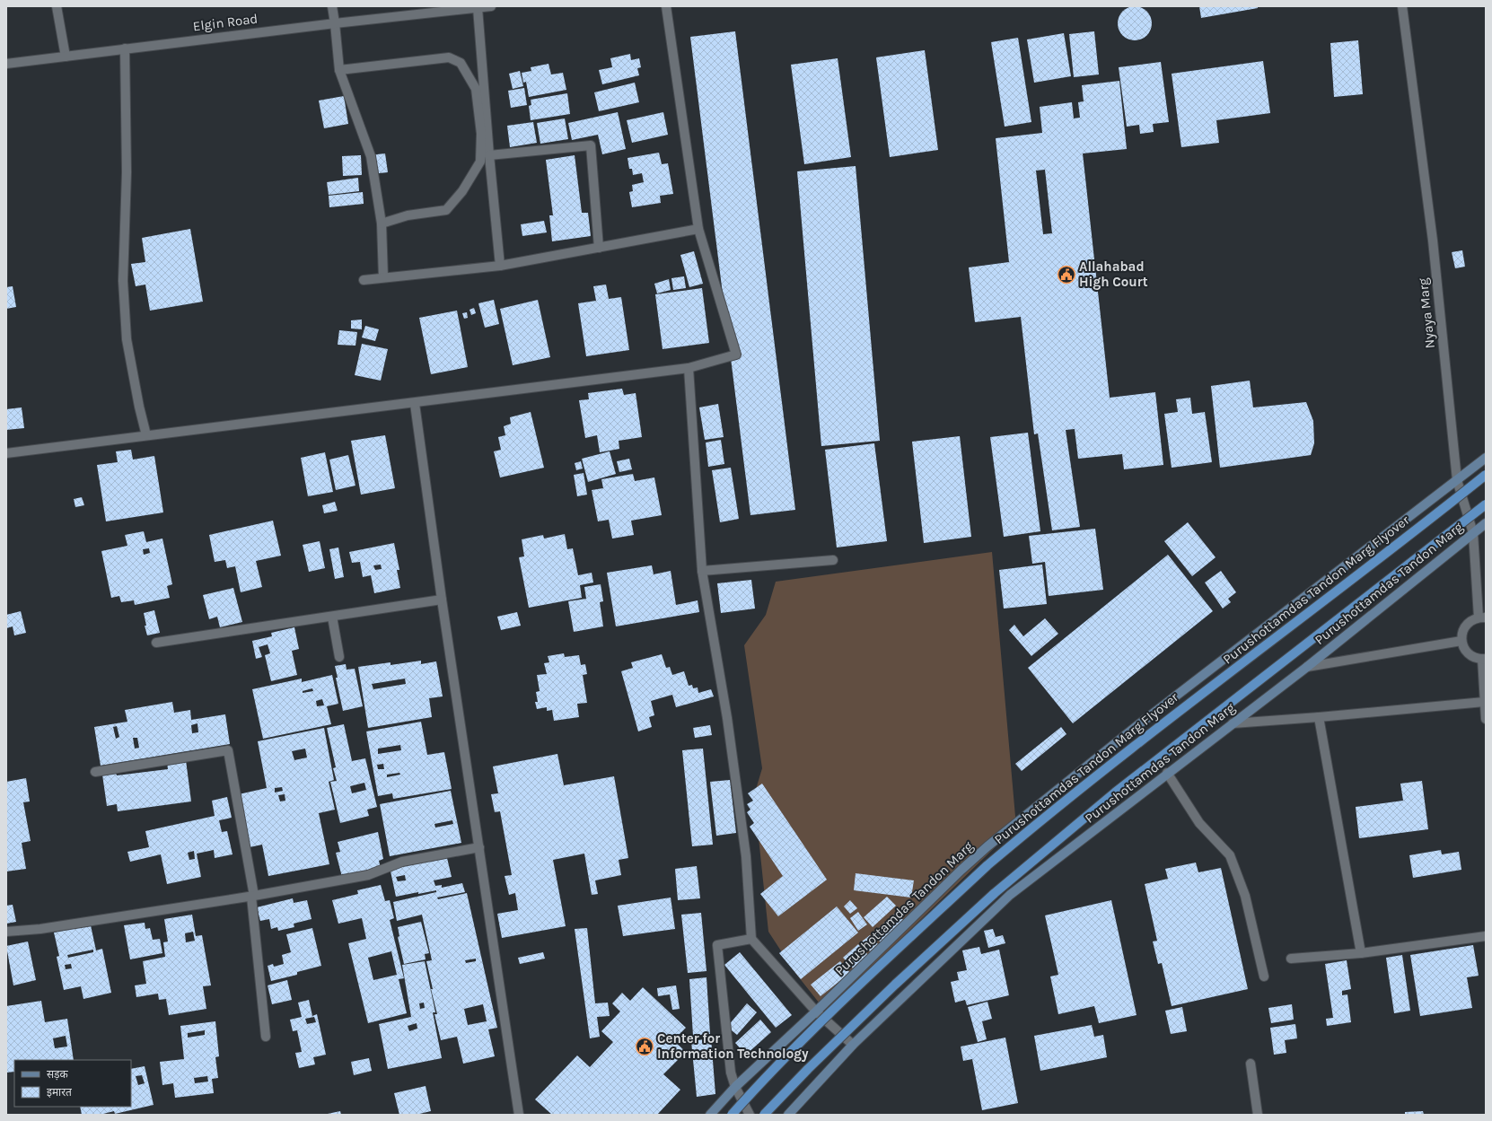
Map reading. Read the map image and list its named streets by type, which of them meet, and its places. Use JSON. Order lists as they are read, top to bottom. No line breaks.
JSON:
{"streets":{"main road":["Purushottamdas Tandon Marg","Purushottamdas Tandon Marg Flyover"],"street":["Elgin Road","Nyaya Marg"]},"crossings":[["Nyaya Marg","Purushottamdas Tandon Marg"]],"places":{"public building":["Allahabad High Court","Center for Information Technology"]},"legend":["सड़क","इमारत"]}
